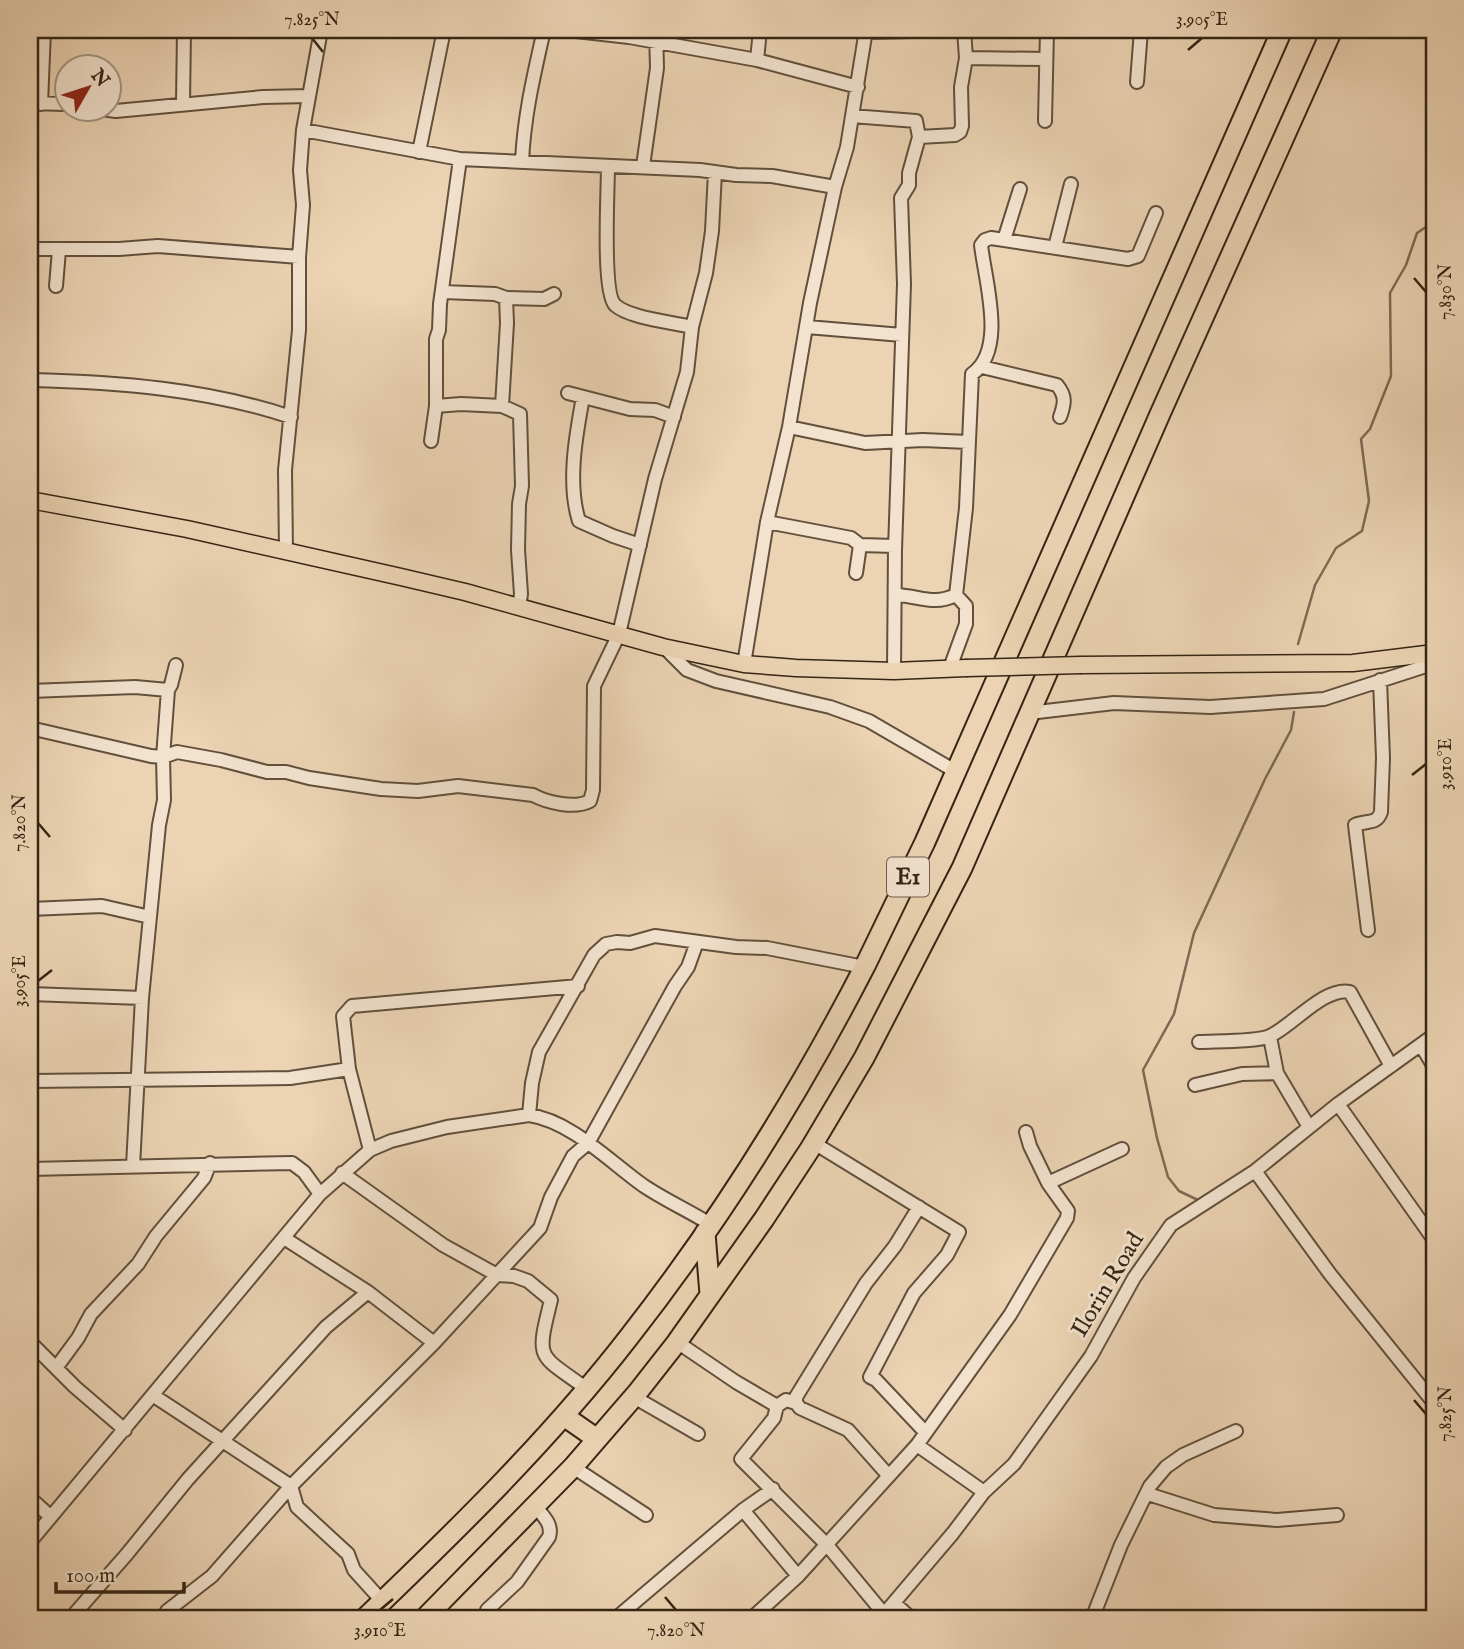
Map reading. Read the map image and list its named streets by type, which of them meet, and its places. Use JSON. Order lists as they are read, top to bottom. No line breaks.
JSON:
{"streets":{"highway":["E1"],"street":["Ilorin Road"]},"scale_bar":"100 m","north":"top right","coordinates":["7.825°N","3.905°E","7.830°N","3.910°E","7.820°N"]}
